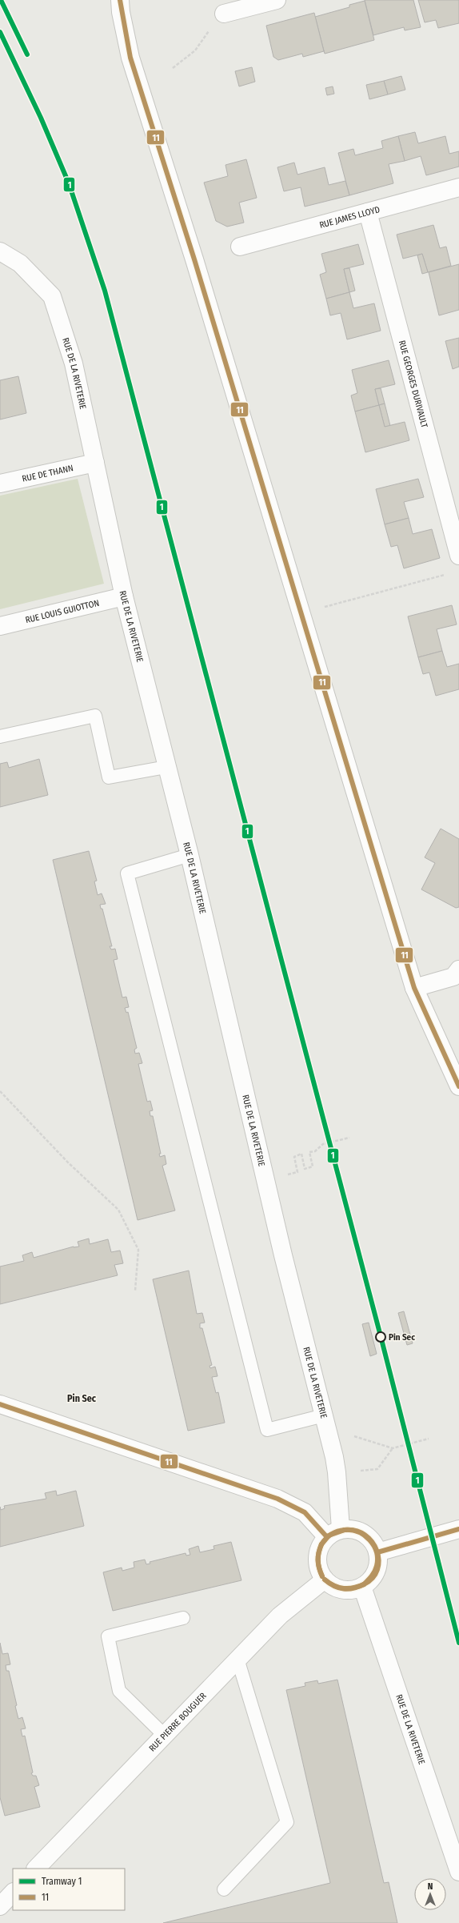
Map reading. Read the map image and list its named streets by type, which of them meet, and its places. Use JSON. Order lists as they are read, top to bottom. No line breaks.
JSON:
{"streets":{"street":["RUE JAMES LLOYD","RUE DE LA RIVETERIE","RUE GEORGES DURIVAULT","RUE DE THANN","RUE LOUIS GUIOTTON","RUE PIERRE BOUGUER"]},"crossings":[["RUE JAMES LLOYD","RUE GEORGES DURIVAULT"],["RUE DE LA RIVETERIE","RUE DE THANN"],["RUE DE LA RIVETERIE","RUE LOUIS GUIOTTON"],["RUE DE LA RIVETERIE","RUE PIERRE BOUGUER"]],"districts":["Pin Sec"],"places":["Pin Sec"],"lines":["tram line 1","transit line 11"],"legend":["Tramway 1","11"],"north":"top"}
